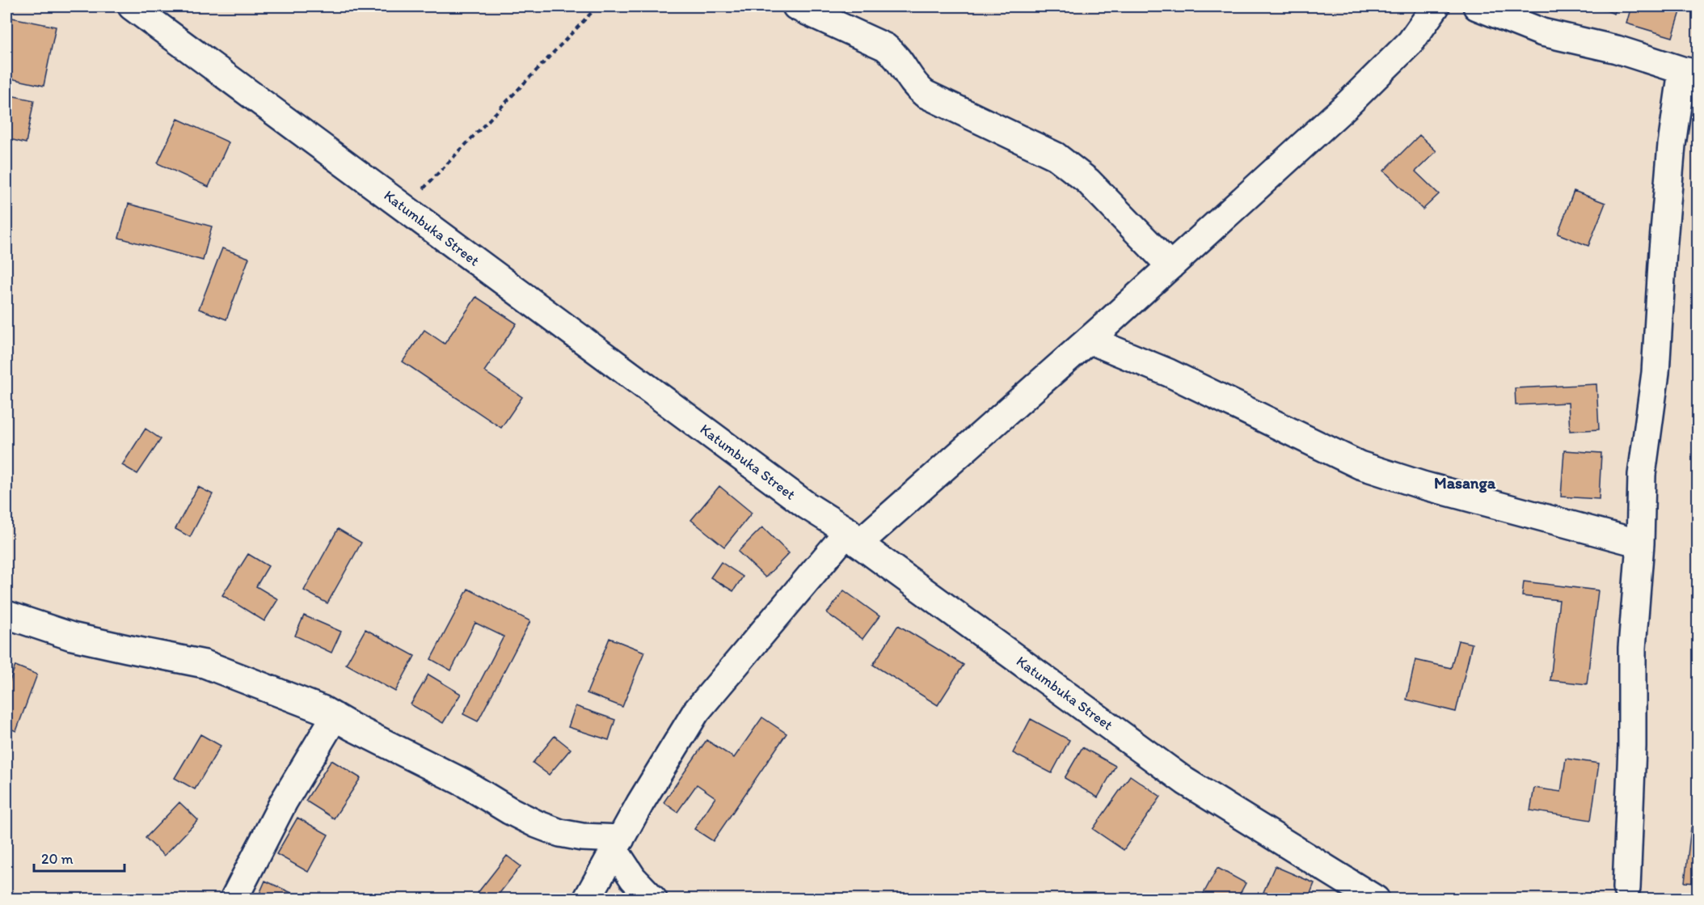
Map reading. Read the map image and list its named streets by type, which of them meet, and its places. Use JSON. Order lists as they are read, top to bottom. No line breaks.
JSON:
{"streets":{"street":["Katumbuka Street"]},"districts":["Masanga"],"scale_bar":"20 m"}
